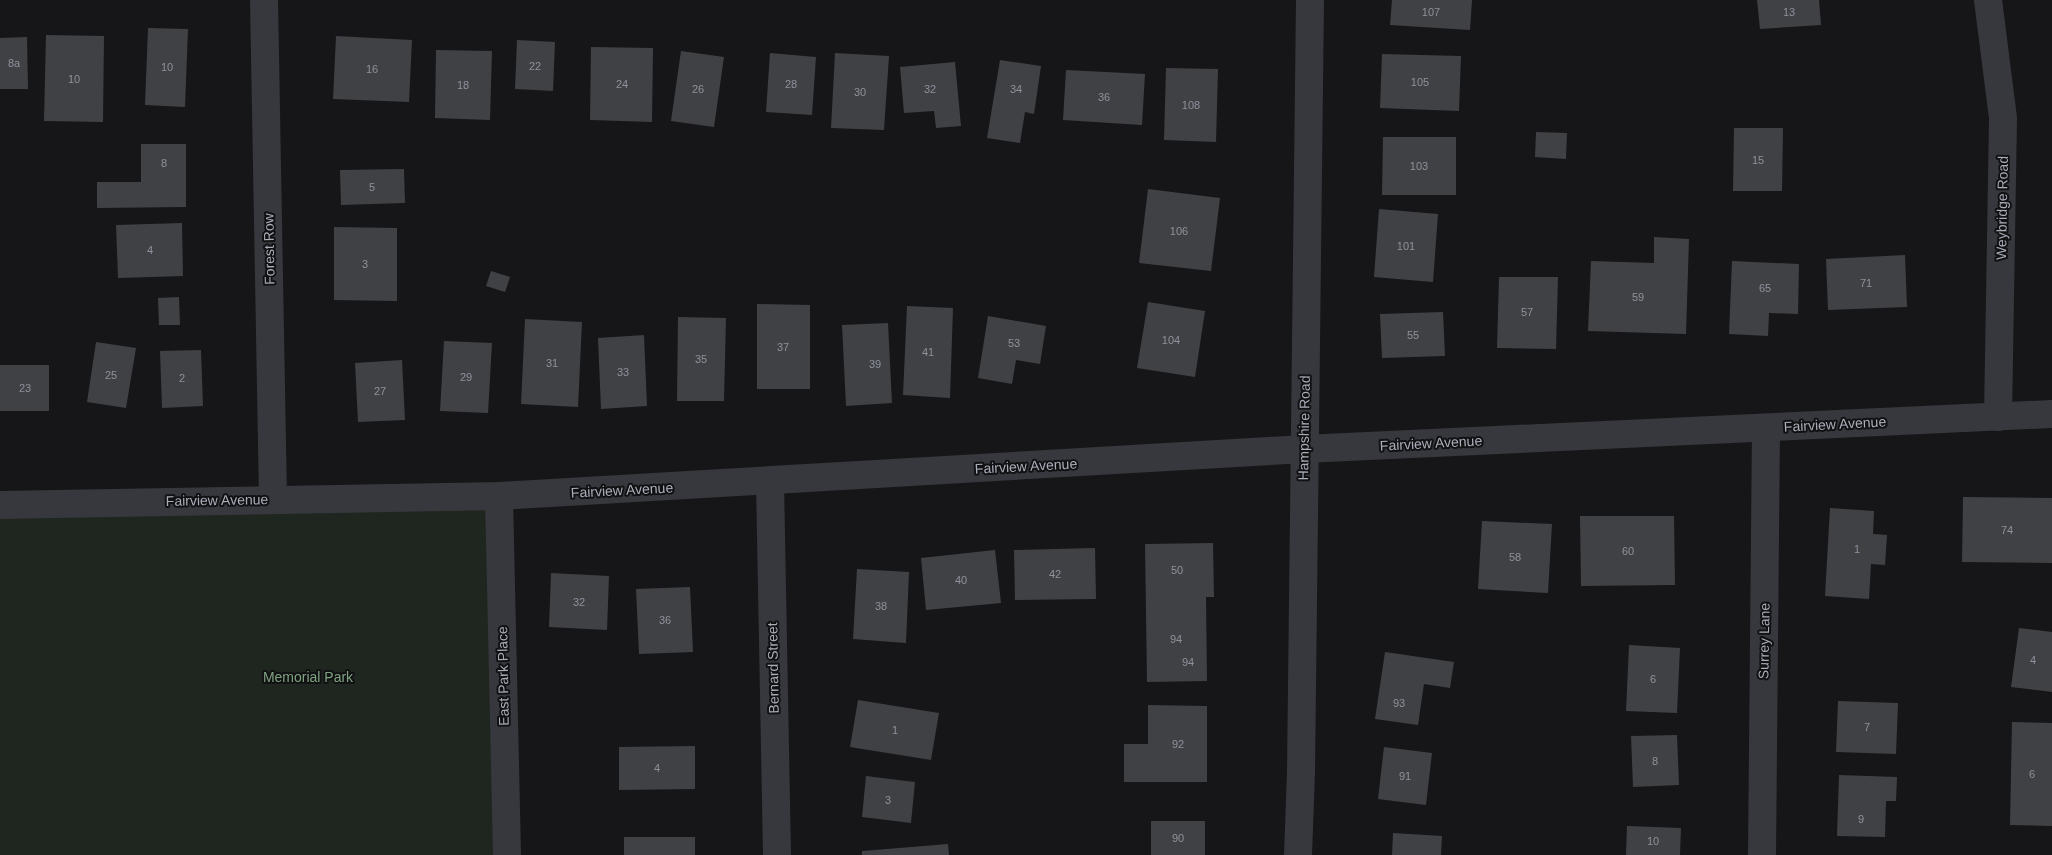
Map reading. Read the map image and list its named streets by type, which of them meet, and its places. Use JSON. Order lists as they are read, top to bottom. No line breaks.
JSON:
{"streets":{"street":["Weybridge Road","Forest Row","Fairview Avenue","Hampshire Road","Surrey Lane","Bernard Street","East Park Place"]},"crossings":[["Weybridge Road","Fairview Avenue"],["Forest Row","Fairview Avenue"],["Fairview Avenue","Hampshire Road"],["Fairview Avenue","Surrey Lane"],["Fairview Avenue","Bernard Street"],["Fairview Avenue","East Park Place"]],"parks":["Memorial Park"],"house_numbers":["107","13","8a","22","10","16","10","105","24","28","18","26","32","34","30","36","108","15","8","103","5","106","101","4","3","71","65","59","57","55","104","53","37","41","35","31","39","33","25","29","2","23","27","74","1","60","58","50","42","40","32","38","36","94","4","94","6","93","7","1","92","8","4","6","91","3","9","90","10"]}
